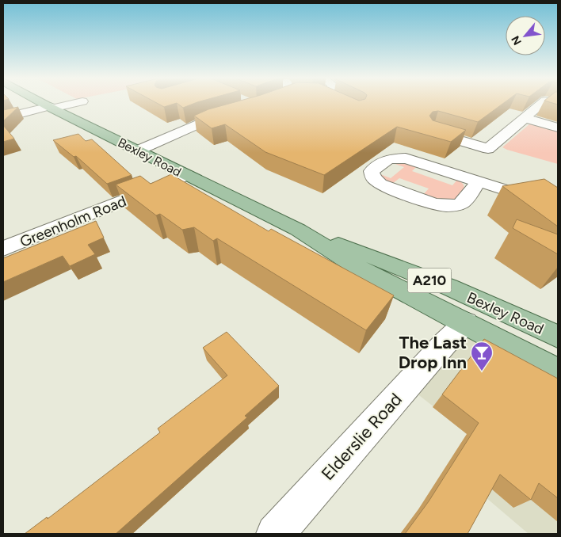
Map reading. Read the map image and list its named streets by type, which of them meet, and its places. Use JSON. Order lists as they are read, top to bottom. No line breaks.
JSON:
{"streets":{"main road":["Bexley Road","A210"],"street":["Greenholm Road","Elderslie Road"]},"crossings":[["Bexley Road","Greenholm Road"],["Bexley Road","Elderslie Road"]],"places":{"bar":["The Last Drop Inn"]},"north":"bottom left"}
